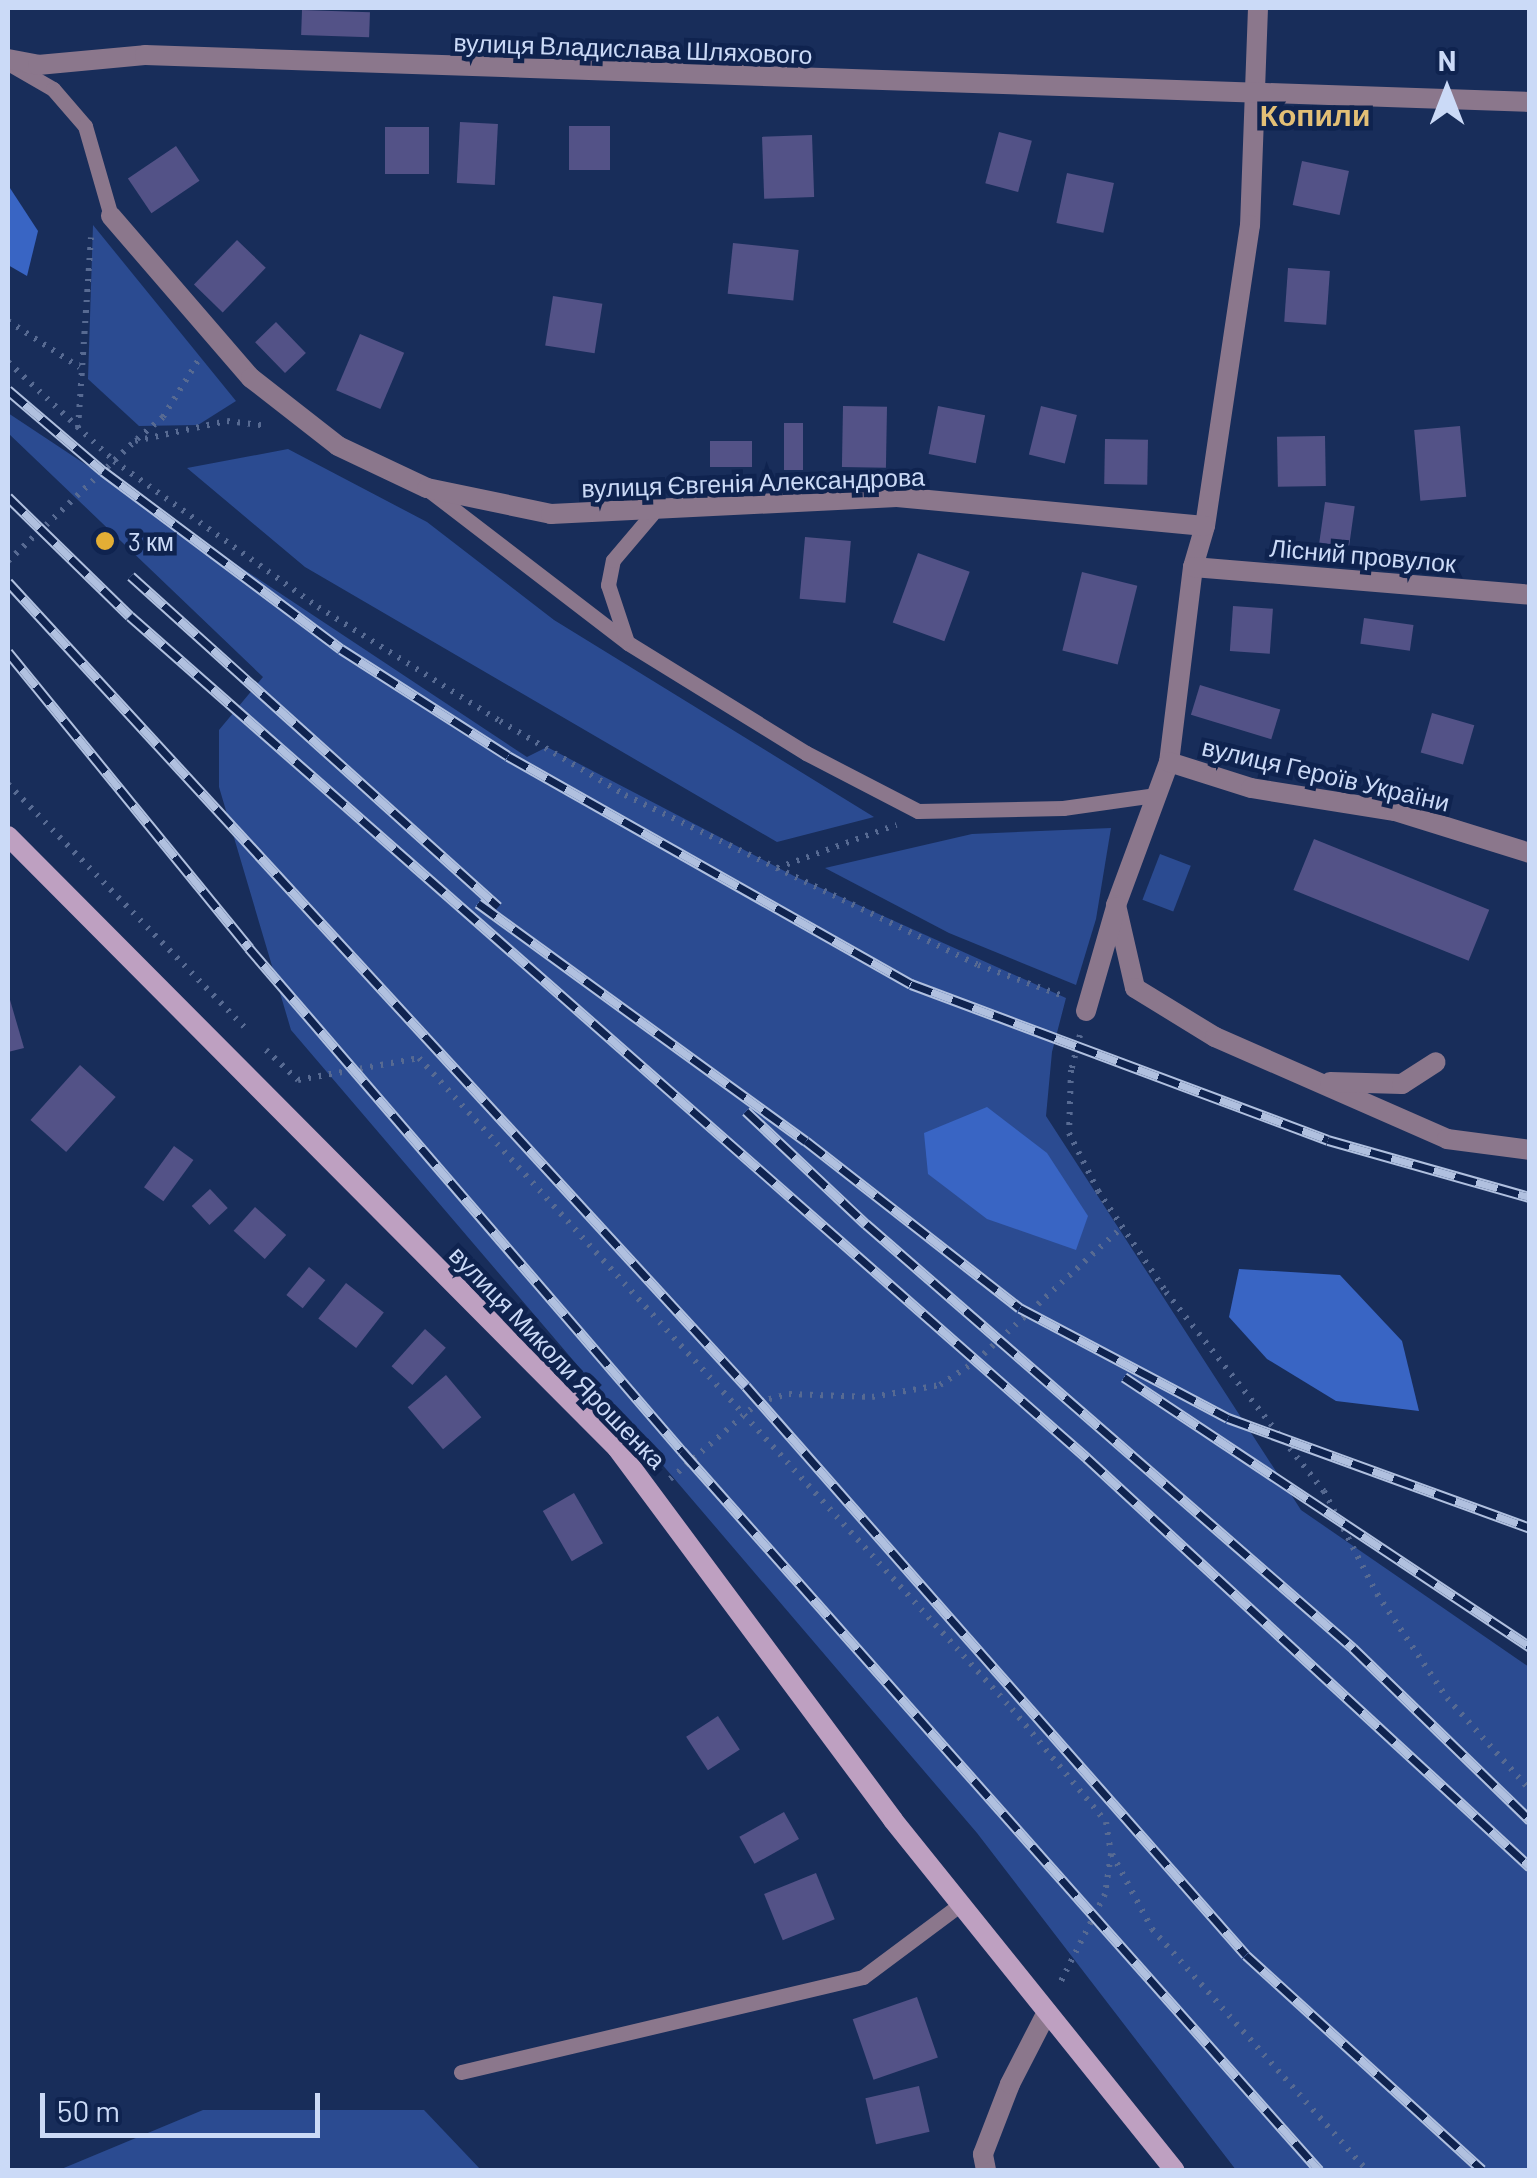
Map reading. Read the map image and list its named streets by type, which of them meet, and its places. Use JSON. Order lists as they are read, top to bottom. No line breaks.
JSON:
{"streets":{"street":["вулиця Владислава Шляхового","вулиця Євгенія Александрова","Лісний провулок","вулиця Героїв України","вулиця Миколи Ярошенка"]},"districts":["Копили"],"places":["3 км"],"scale_bar":"50 m","north":"top"}
